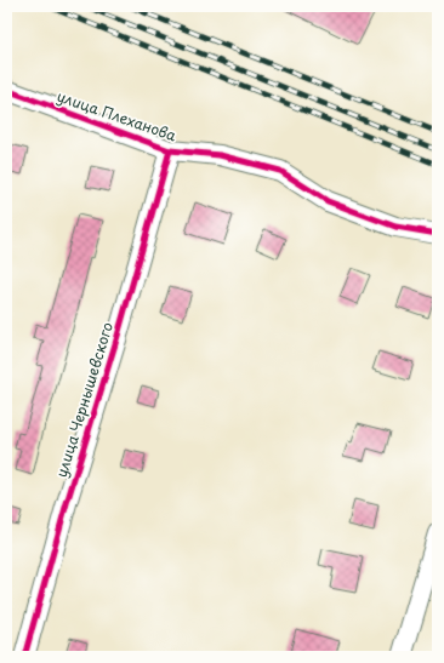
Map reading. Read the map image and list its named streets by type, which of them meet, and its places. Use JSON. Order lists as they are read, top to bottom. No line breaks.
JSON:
{"streets":{"street":["улица Плеханова","улица Чернышевского"]},"crossings":[["улица Плеханова","улица Чернышевского"]]}
